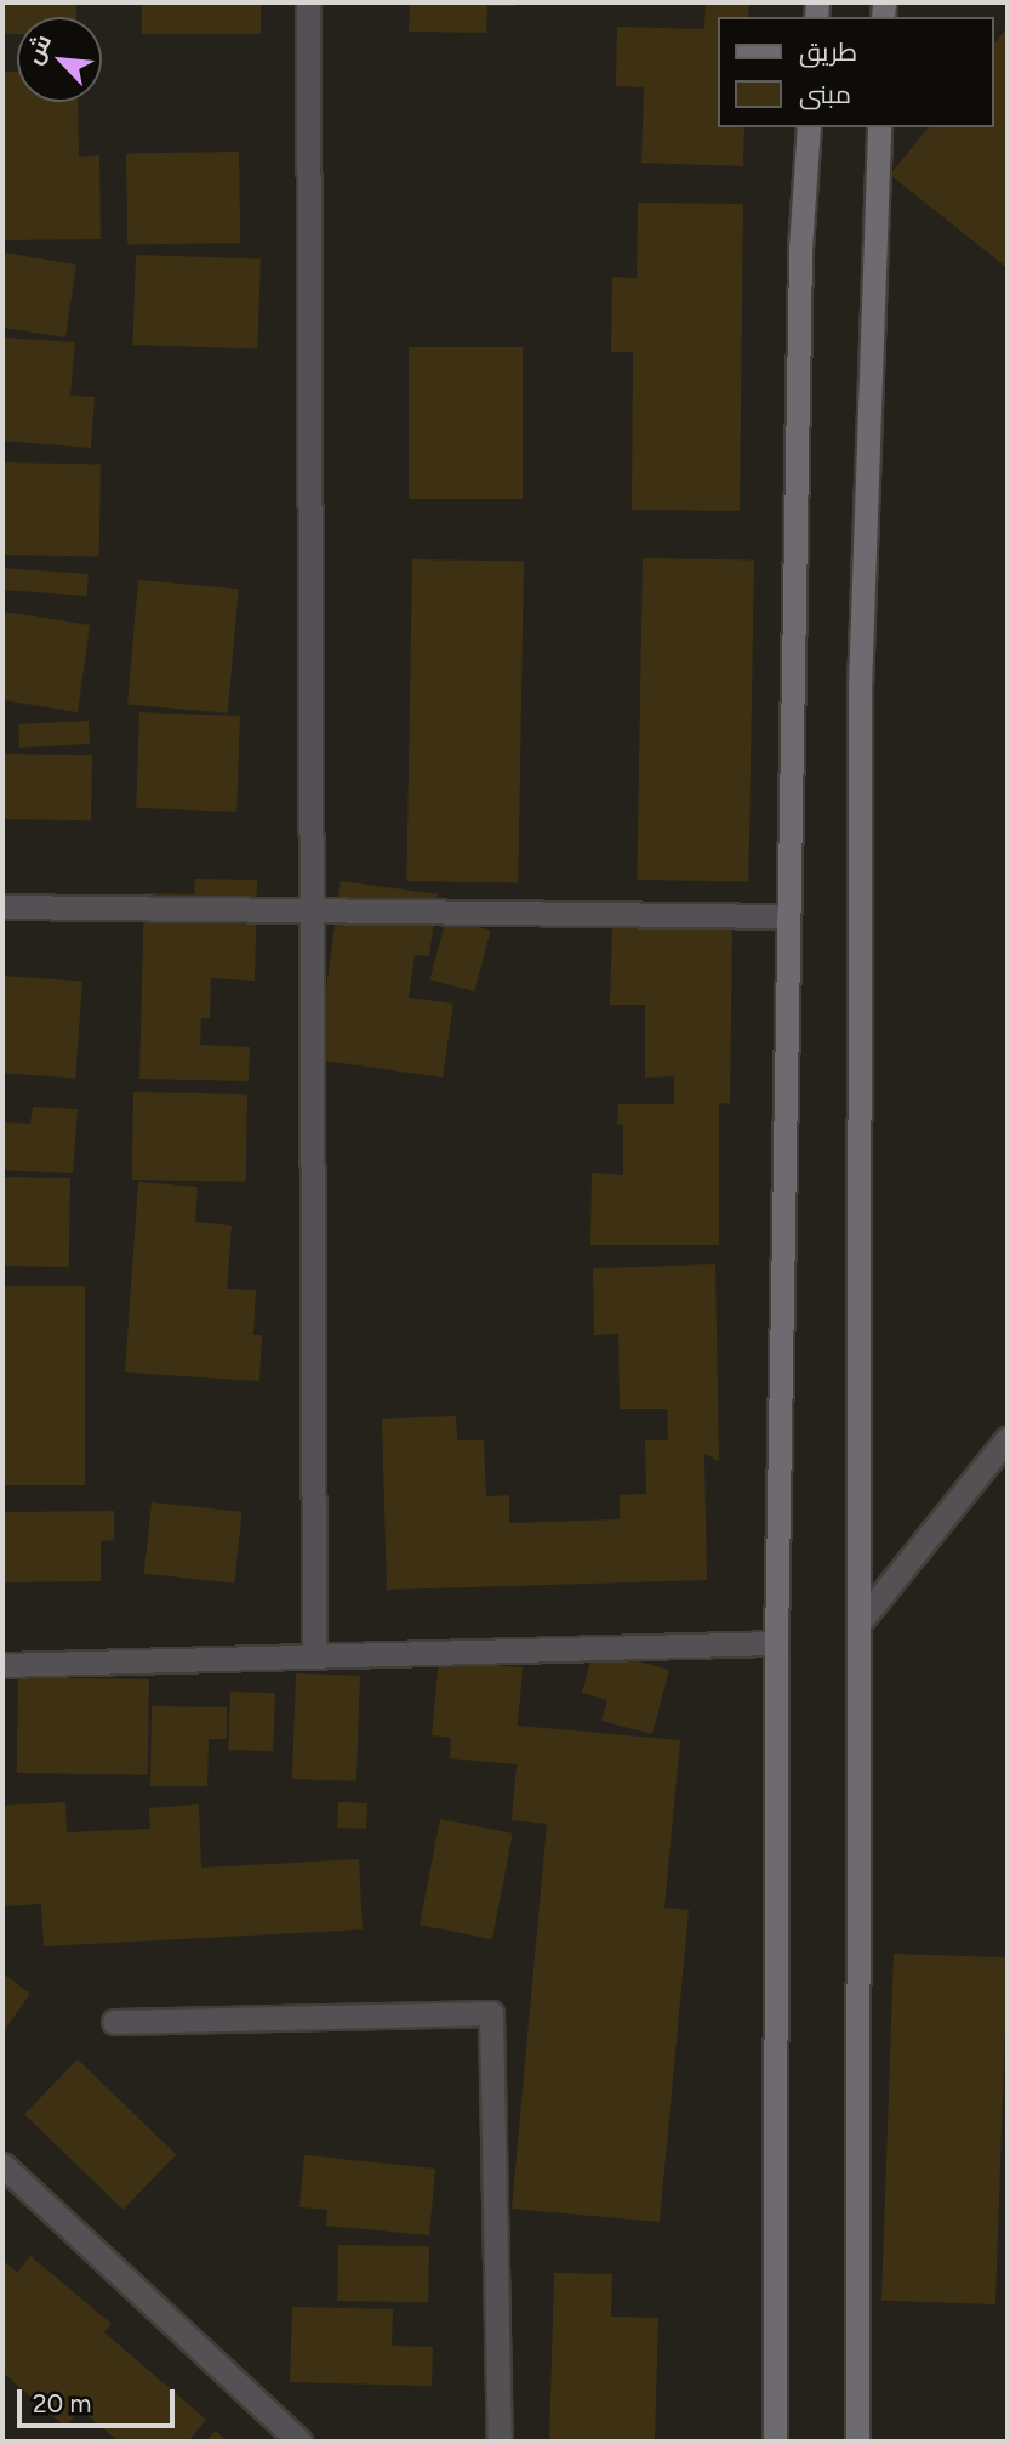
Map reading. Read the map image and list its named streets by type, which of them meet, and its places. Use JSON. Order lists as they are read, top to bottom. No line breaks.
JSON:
{"legend":["طريق","مبنى"],"scale_bar":"20 m","north":"top left"}
